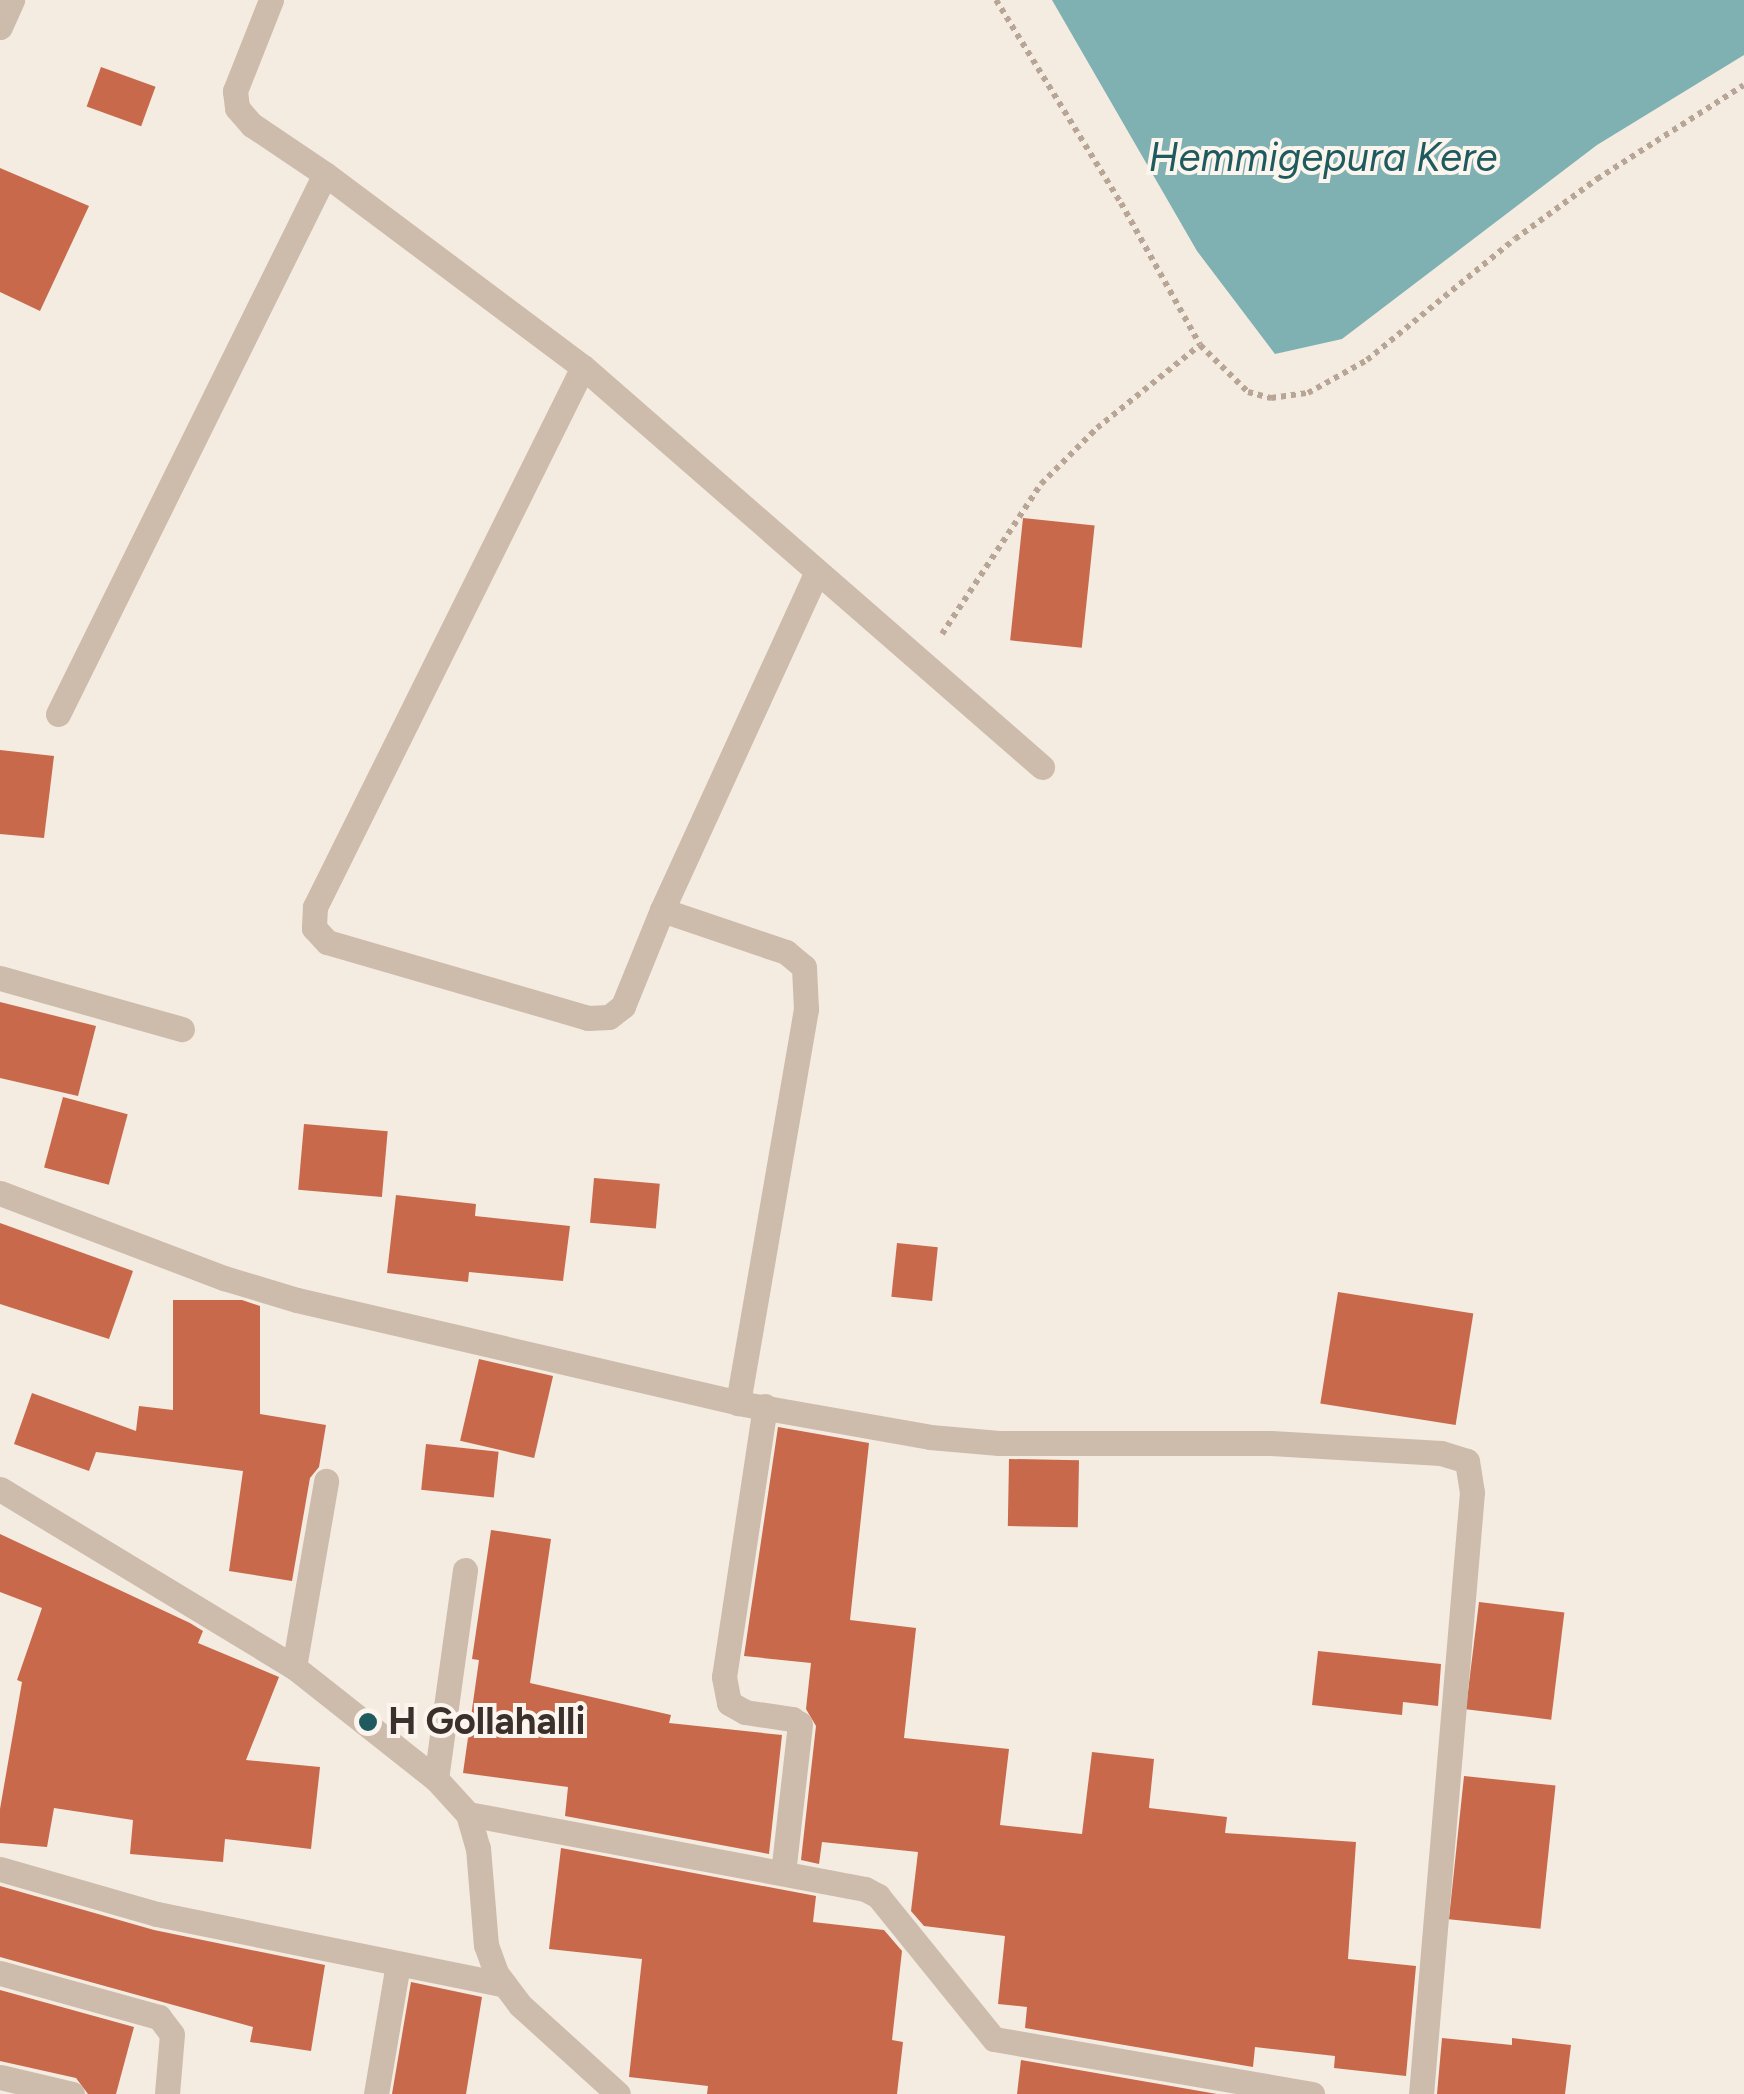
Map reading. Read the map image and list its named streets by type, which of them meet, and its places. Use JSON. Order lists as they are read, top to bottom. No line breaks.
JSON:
{"water":["Hemmigepura Kere"],"places":["H Gollahalli"]}
